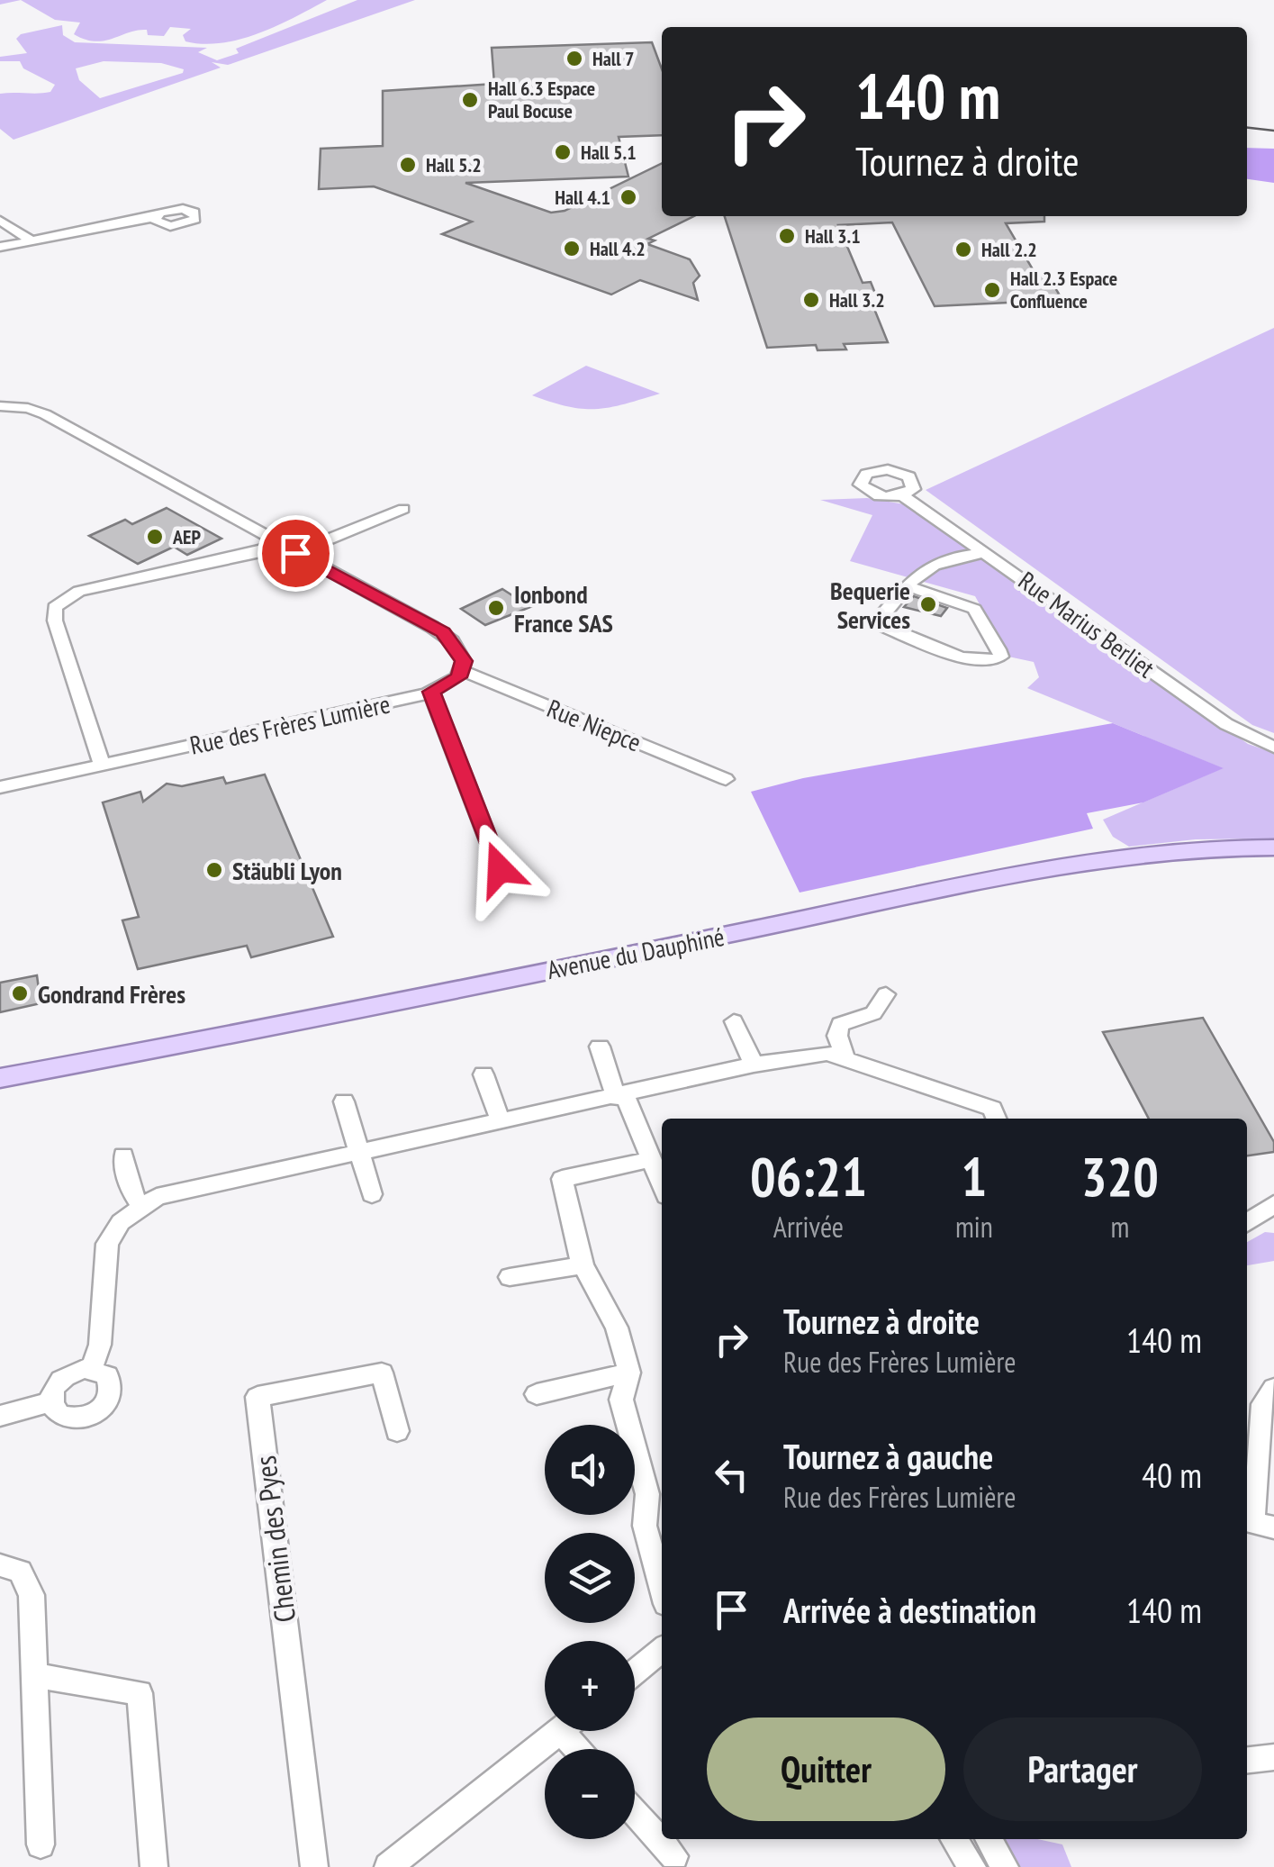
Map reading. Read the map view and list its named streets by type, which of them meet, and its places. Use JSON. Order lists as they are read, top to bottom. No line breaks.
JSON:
{"streets":{"main road":["Avenue du Dauphiné"],"street":["Rue Marius Berliet","Rue des Frères Lumière","Rue Niepce","Chemin des Pyes"]},"crossings":[["Rue des Frères Lumière","Rue Niepce"]],"places":["Hall 7","Hall 6.3 Espace Paul Bocuse","Hall 5.1","Hall 5.2","Hall 4.1","Hall 3.1","Hall 4.2","Hall 2.2","Hall 2.3 Espace Confluence","Hall 3.2","AEP","Bequerie Services","Ionbond France SAS","Stäubli Lyon","Gondrand Frères"],"page":{"turn":["140 m","Tournez à droite"],"eta":["06:21","Arrivée","1","min","320","m"],"list":[{"name":"Tournez à droite","note":"Rue des Frères Lumière","value":"140 m"},{"name":"Tournez à gauche","note":"Rue des Frères Lumière","value":"40 m"},{"name":"Arrivée à destination","value":"140 m"}],"map_buttons":["+","−"],"buttons":["Quitter","Partager"]}}
